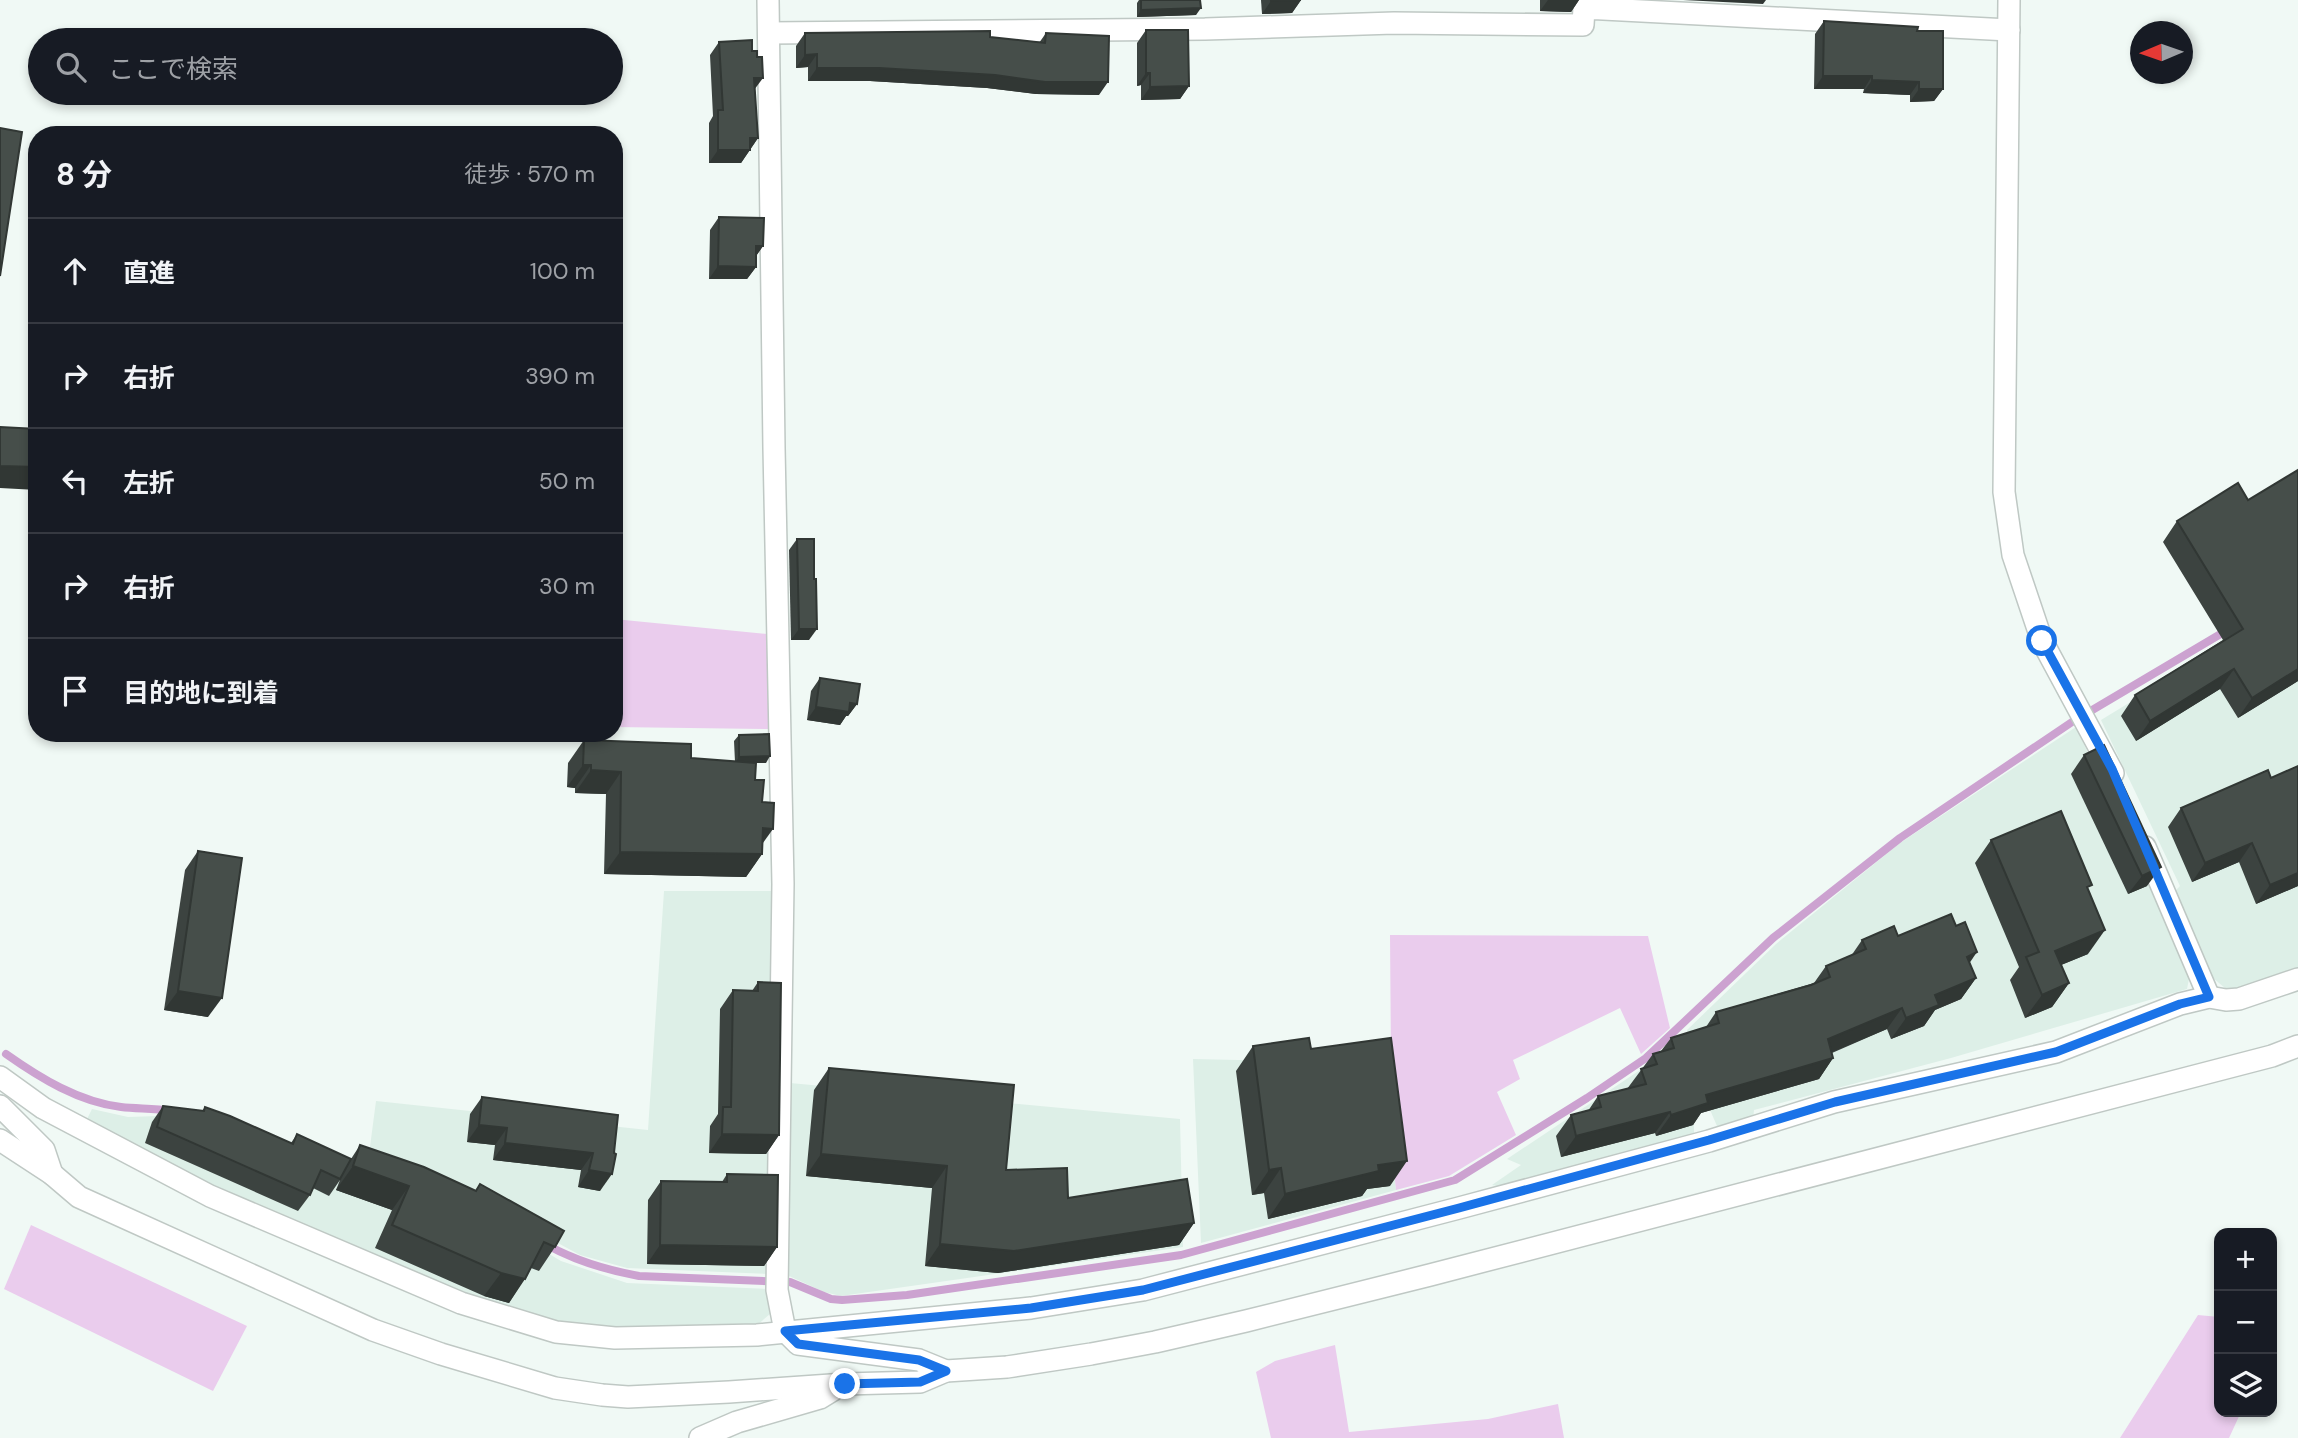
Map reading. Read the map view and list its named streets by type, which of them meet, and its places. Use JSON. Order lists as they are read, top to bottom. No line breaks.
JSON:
{"north":"left","page":{"search":"ここで検索","heading":["8 分","徒歩 · 570 m"],"list":[["直進","100 m"],["右折","390 m"],["左折","50 m"],["右折","30 m"],"目的地に到着"],"map_buttons":["+","−"]}}
